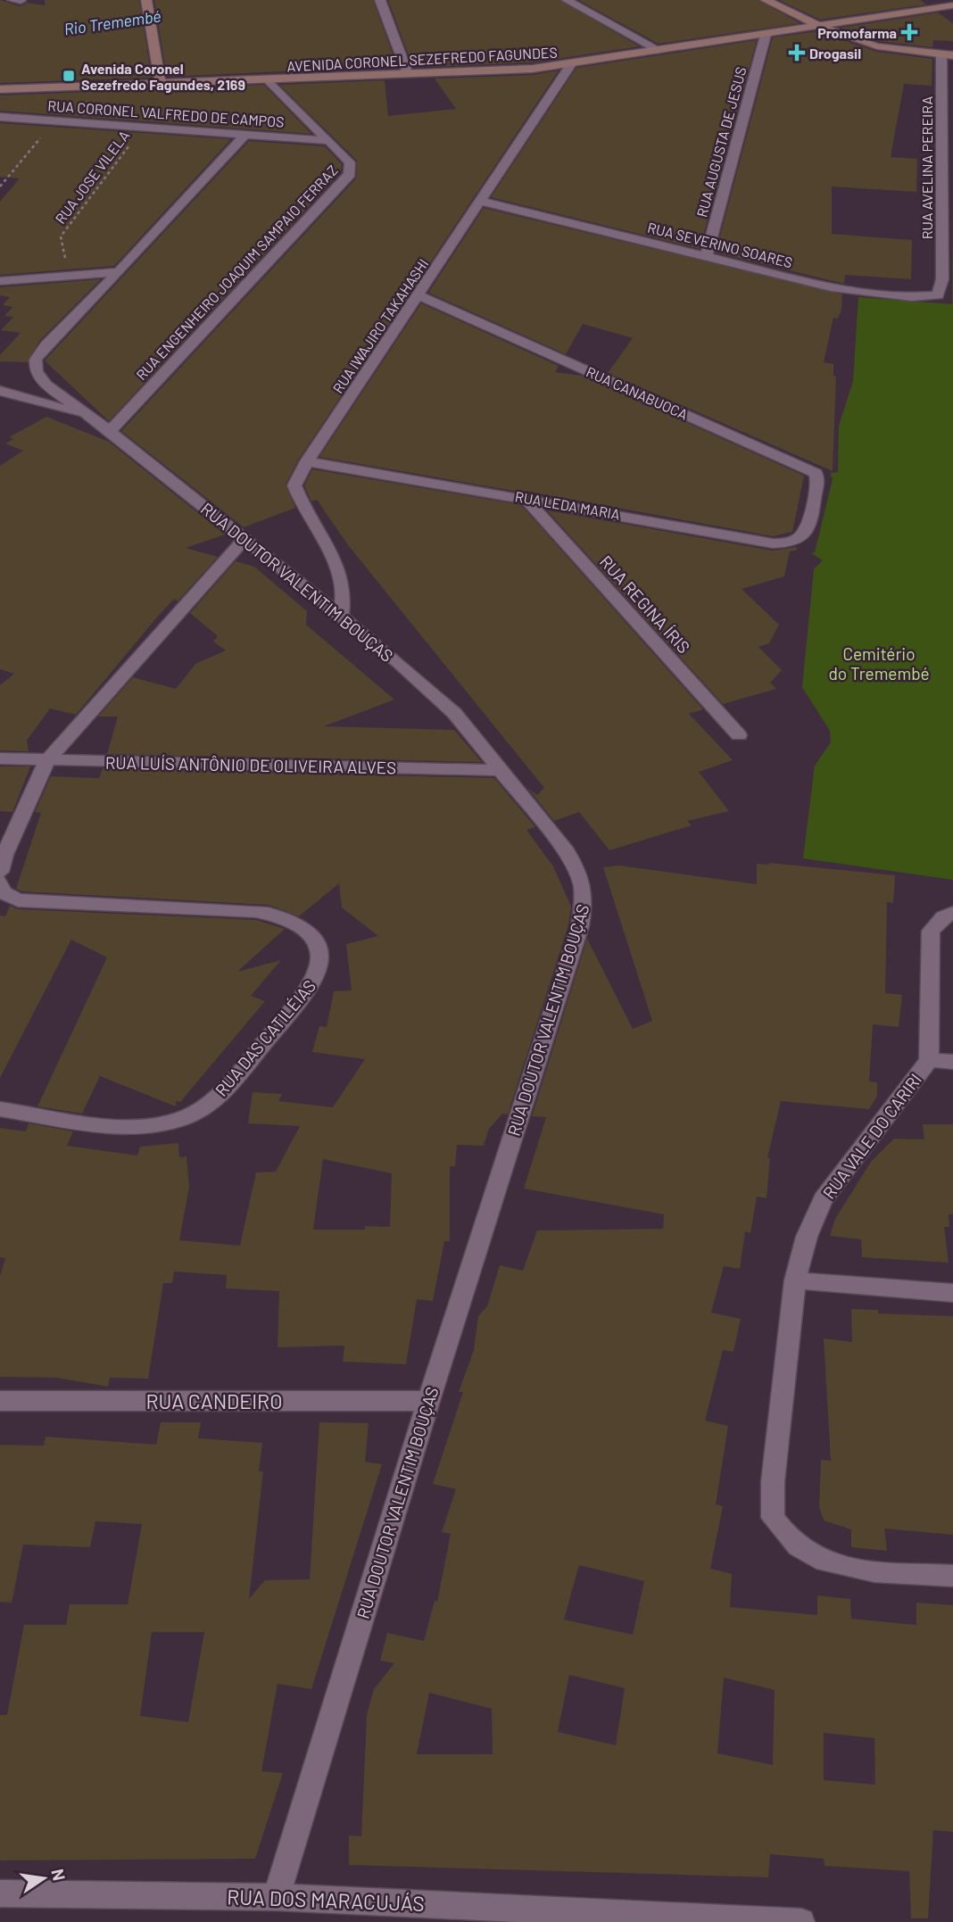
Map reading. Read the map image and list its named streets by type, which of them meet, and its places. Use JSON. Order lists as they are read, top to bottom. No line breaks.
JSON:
{"streets":{"main road":["AVENIDA CORONEL SEZEFREDO FAGUNDES"],"street":["RUA CORONEL VALFREDO DE CAMPOS","RUA AUGUSTA DE JESUS","RUA AVELINA PEREIRA","RUA SEVERINO SOARES","RUA ENGENHEIRO JOAQUIM SAMPAIO FERRAZ","RUA IWAJIRO TAKAHASHI","RUA CANABUOCA","RUA LEDA MARIA","RUA DOUTOR VALENTIM BOUÇAS","RUA REGINA ÍRIS","RUA LUÍS ANTÔNIO DE OLIVEIRA ALVES","RUA DAS CATILÉIAS","RUA VALE DO CARIRI","RUA CANDEIRO","RUA DOS MARACUJÁS"],"path":["RUA JOSE VILELA"]},"crossings":[["AVENIDA CORONEL SEZEFREDO FAGUNDES","RUA AUGUSTA DE JESUS"],["AVENIDA CORONEL SEZEFREDO FAGUNDES","RUA ENGENHEIRO JOAQUIM SAMPAIO FERRAZ"],["AVENIDA CORONEL SEZEFREDO FAGUNDES","RUA IWAJIRO TAKAHASHI"],["RUA CORONEL VALFREDO DE CAMPOS","RUA JOSE VILELA"],["RUA CORONEL VALFREDO DE CAMPOS","RUA ENGENHEIRO JOAQUIM SAMPAIO FERRAZ"],["RUA CORONEL VALFREDO DE CAMPOS","RUA DOUTOR VALENTIM BOUÇAS"],["RUA AUGUSTA DE JESUS","RUA SEVERINO SOARES"],["RUA AVELINA PEREIRA","RUA SEVERINO SOARES"],["RUA SEVERINO SOARES","RUA IWAJIRO TAKAHASHI"],["RUA ENGENHEIRO JOAQUIM SAMPAIO FERRAZ","RUA DOUTOR VALENTIM BOUÇAS"],["RUA IWAJIRO TAKAHASHI","RUA CANABUOCA"],["RUA IWAJIRO TAKAHASHI","RUA LEDA MARIA"],["RUA IWAJIRO TAKAHASHI","RUA DOUTOR VALENTIM BOUÇAS"],["RUA CANABUOCA","RUA LEDA MARIA"],["RUA LEDA MARIA","RUA REGINA ÍRIS"],["RUA DOUTOR VALENTIM BOUÇAS","RUA LUÍS ANTÔNIO DE OLIVEIRA ALVES"],["RUA DOUTOR VALENTIM BOUÇAS","RUA CANDEIRO"],["RUA DOUTOR VALENTIM BOUÇAS","RUA DOS MARACUJÁS"]],"water":["Rio Tremembé"],"parks":["Cemitério do Tremembé"],"places":{"health":["Promofarma","Drogasil"],"transit":["Avenida Coronel Sezefredo Fagundes, 2169"]},"north":"right"}
